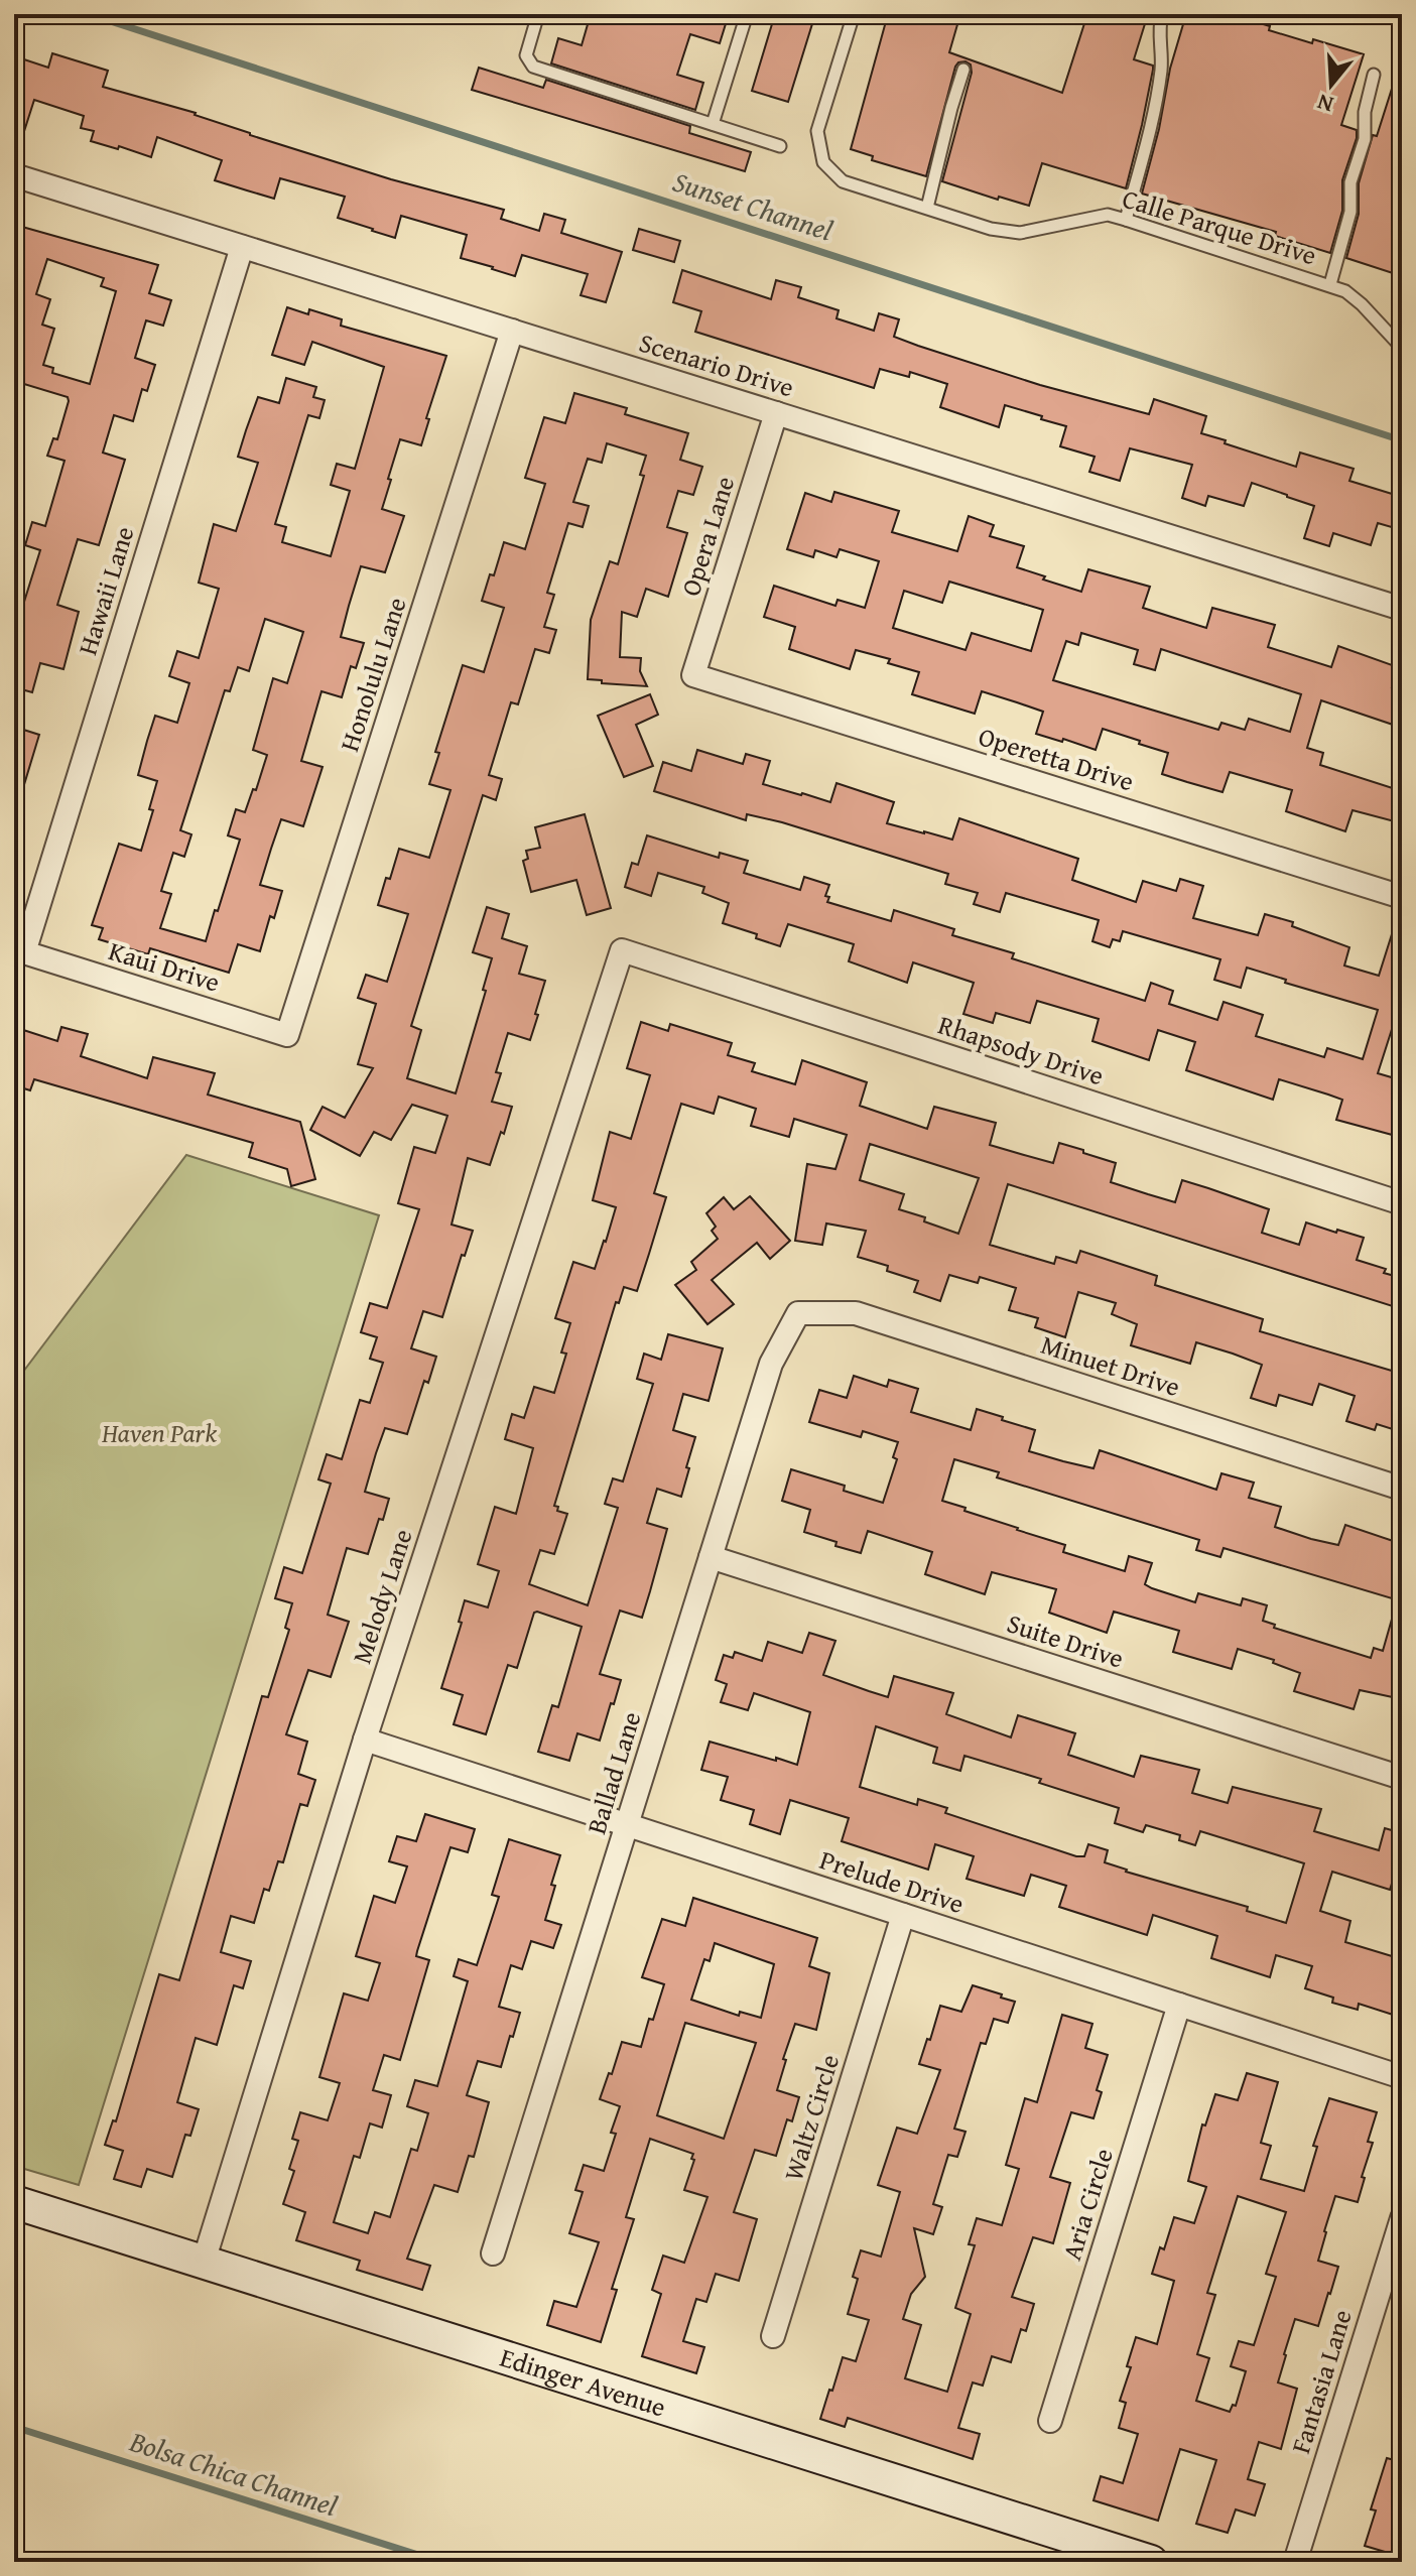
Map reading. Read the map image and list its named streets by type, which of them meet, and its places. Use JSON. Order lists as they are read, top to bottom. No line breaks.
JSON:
{"streets":{"main road":["Edinger Avenue"],"street":["Scenario Drive","Opera Lane","Hawaii Lane","Honolulu Lane","Operetta Drive","Kaui Drive","Rhapsody Drive","Minuet Drive","Melody Lane","Suite Drive","Ballad Lane","Prelude Drive","Waltz Circle","Aria Circle","Fantasia Lane"],"lane":["Calle Parque Drive"]},"crossings":[["Scenario Drive","Opera Lane"],["Scenario Drive","Hawaii Lane"],["Scenario Drive","Honolulu Lane"],["Opera Lane","Operetta Drive"],["Hawaii Lane","Kaui Drive"],["Honolulu Lane","Kaui Drive"],["Rhapsody Drive","Melody Lane"],["Minuet Drive","Ballad Lane"],["Melody Lane","Prelude Drive"],["Melody Lane","Edinger Avenue"],["Suite Drive","Ballad Lane"],["Ballad Lane","Prelude Drive"],["Prelude Drive","Waltz Circle"],["Prelude Drive","Aria Circle"]],"water":["Sunset Channel","Bolsa Chica Channel"],"parks":["Haven Park"],"north":"bottom"}
